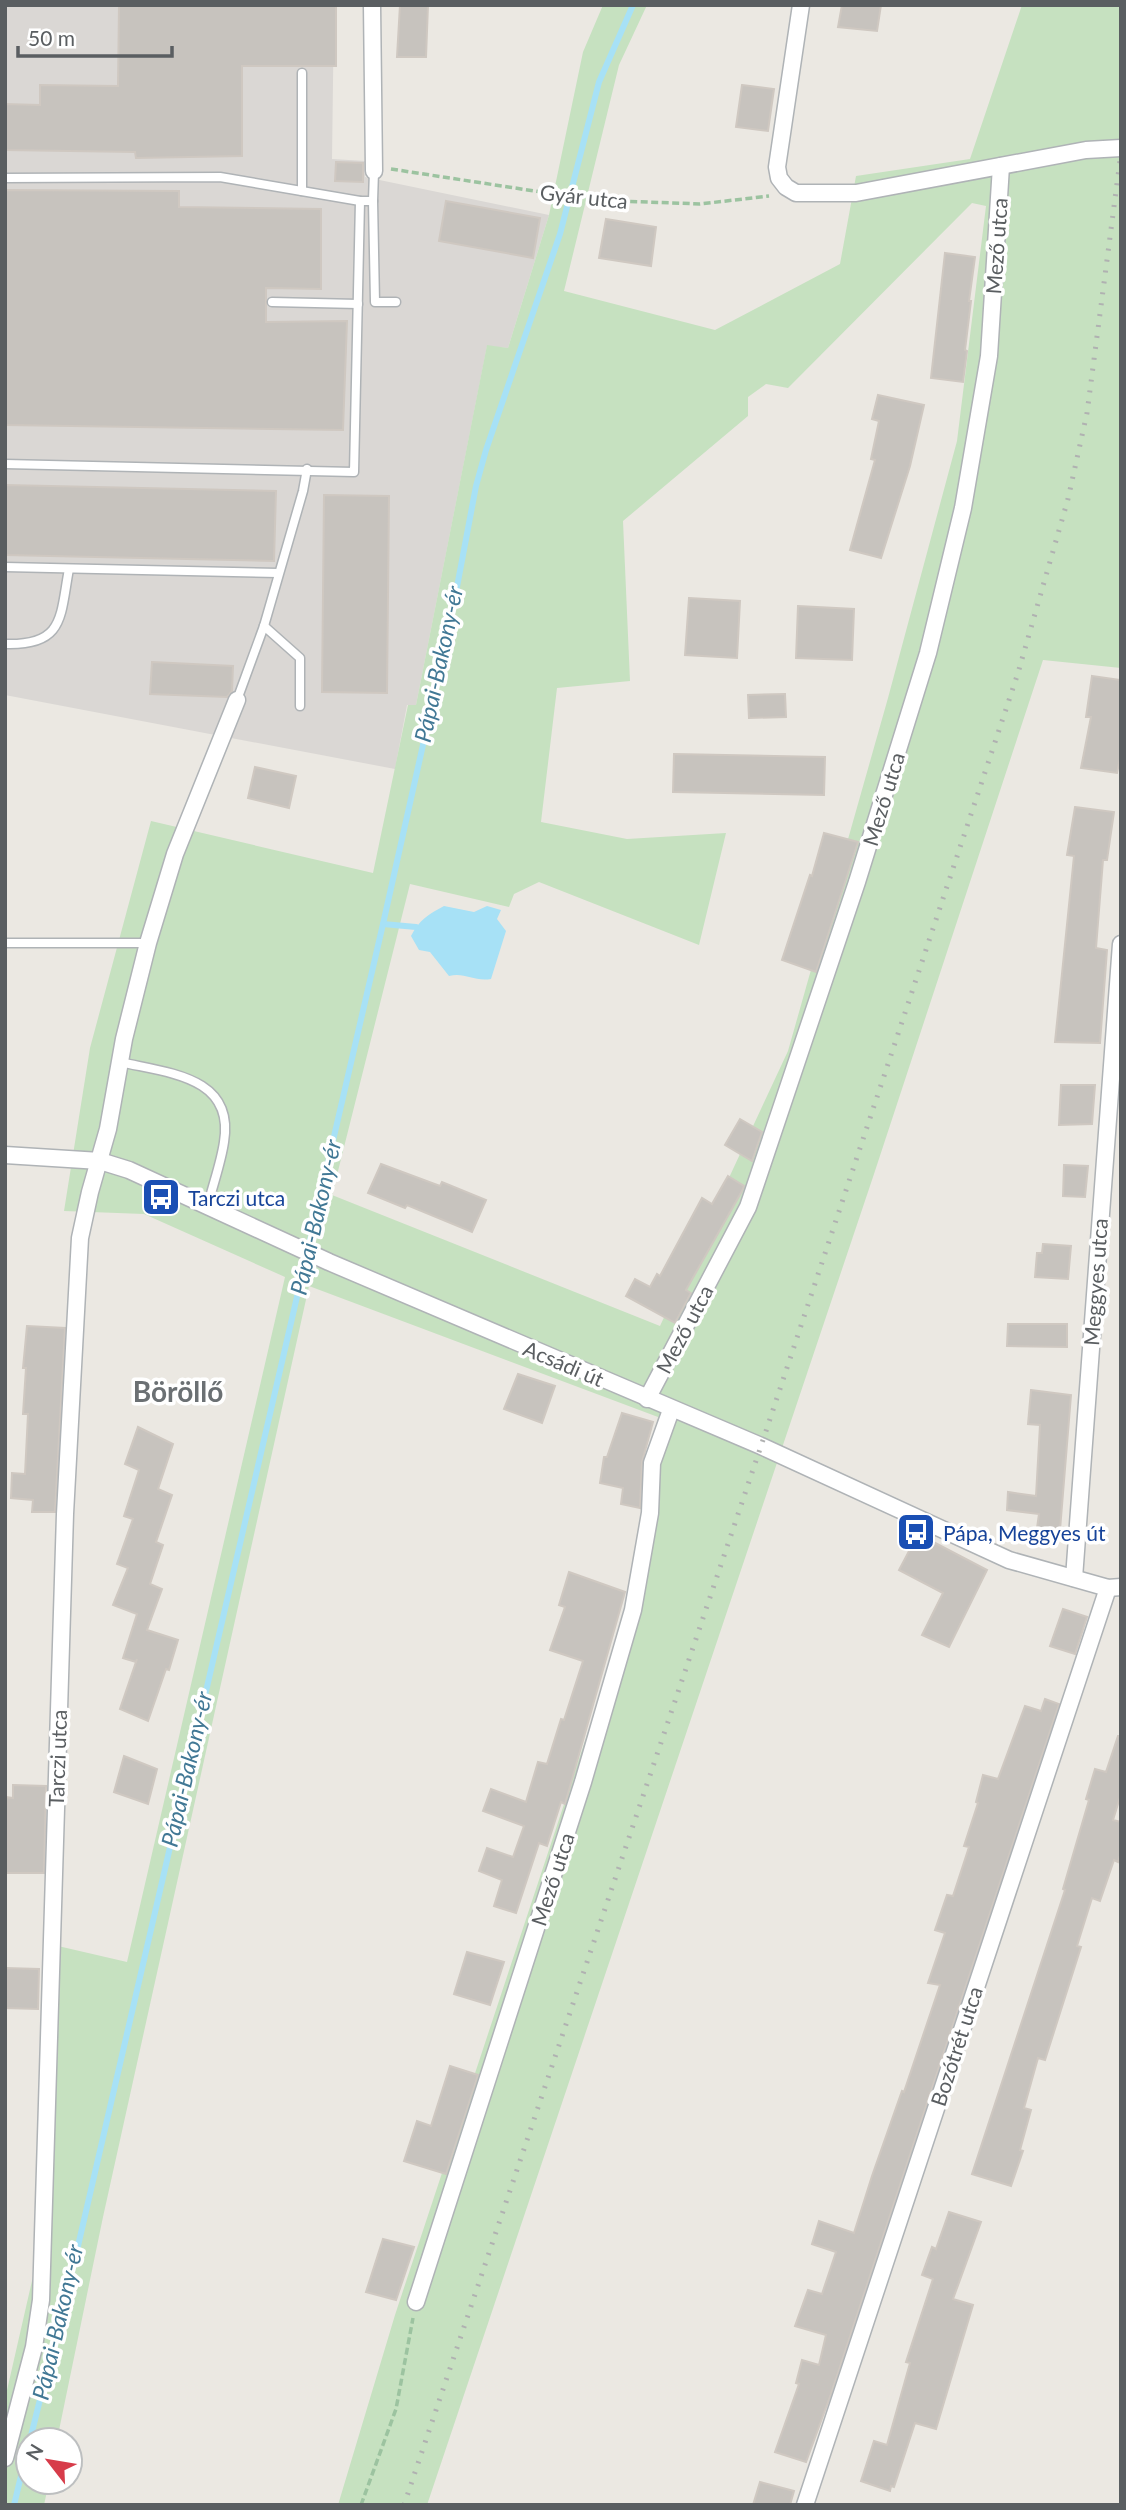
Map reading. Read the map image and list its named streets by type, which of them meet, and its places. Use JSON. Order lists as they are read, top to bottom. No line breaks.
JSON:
{"streets":{"street":["Mező utca","Meggyes utca","Acsádi út","Tarczi utca","Bozótrét utca"],"path":["Gyár utca"]},"crossings":[["Mező utca","Acsádi út"],["Meggyes utca","Acsádi út"],["Acsádi út","Tarczi utca"],["Acsádi út","Bozótrét utca"]],"districts":["Böröllő"],"water":["Pápai-Bakony-ér"],"places":{"bus stop":["Tarczi utca","Pápa, Meggyes út"]},"scale_bar":"50 m","north":"top left"}
